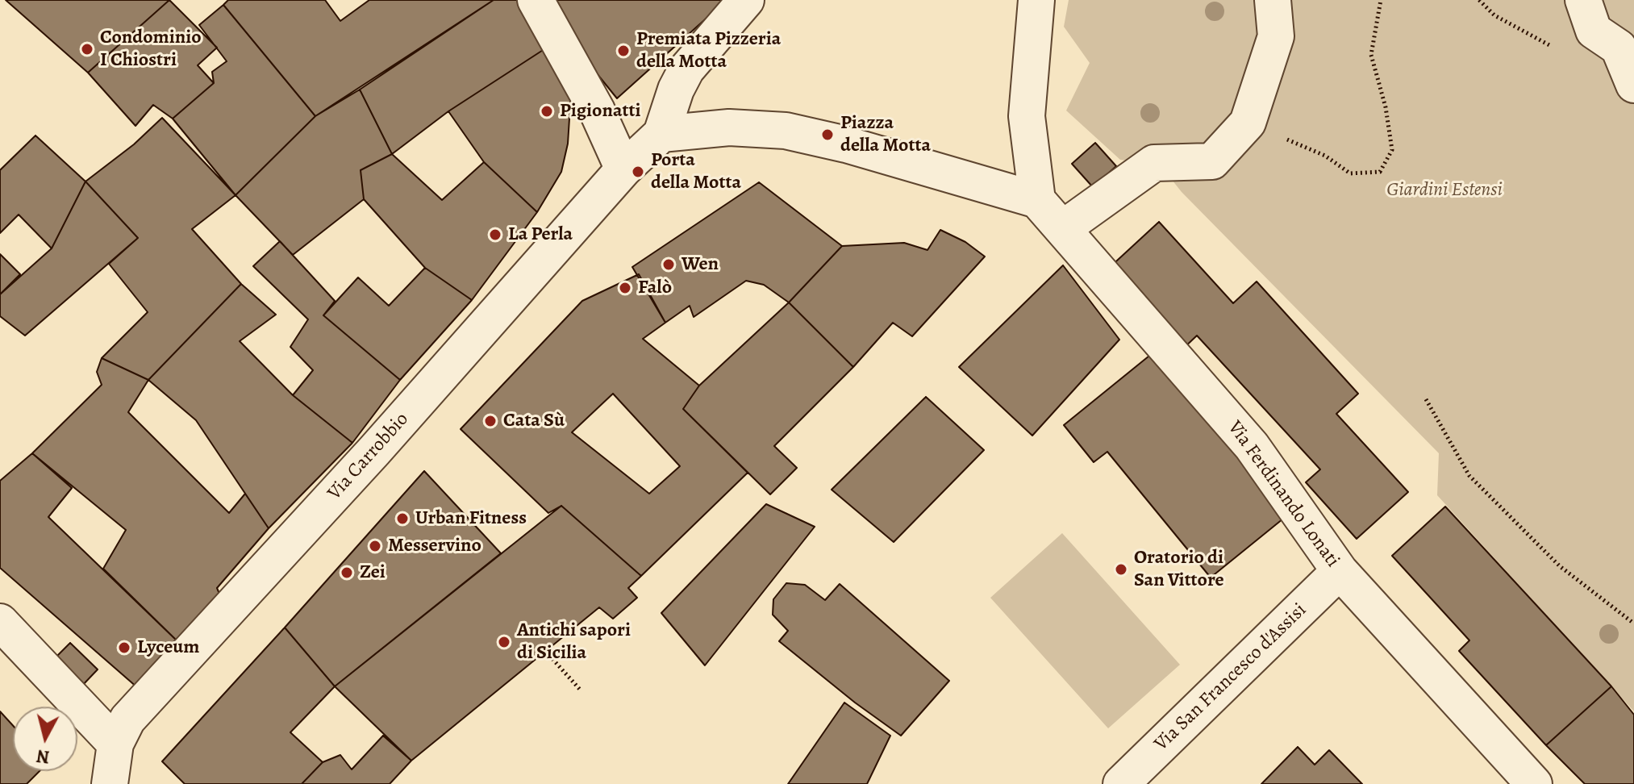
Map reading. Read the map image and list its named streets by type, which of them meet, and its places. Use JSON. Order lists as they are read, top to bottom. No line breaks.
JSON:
{"streets":{"street":["Via Carrobbio","Via Ferdinando Lonati","Via San Francesco d'Assisi"]},"crossings":[["Via Ferdinando Lonati","Via San Francesco d'Assisi"]],"parks":["Giardini Estensi"],"places":["Condominio I Chiostri","Premiata Pizzeria della Motta","Pigionatti","Piazza della Motta","Porta della Motta","La Perla","Wen","Falò","Cata Sù","Urban Fitness","Messervino","Oratorio di San Vittore","Zei","Antichi sapori di Sicilia","Lyceum"],"north":"bottom"}
